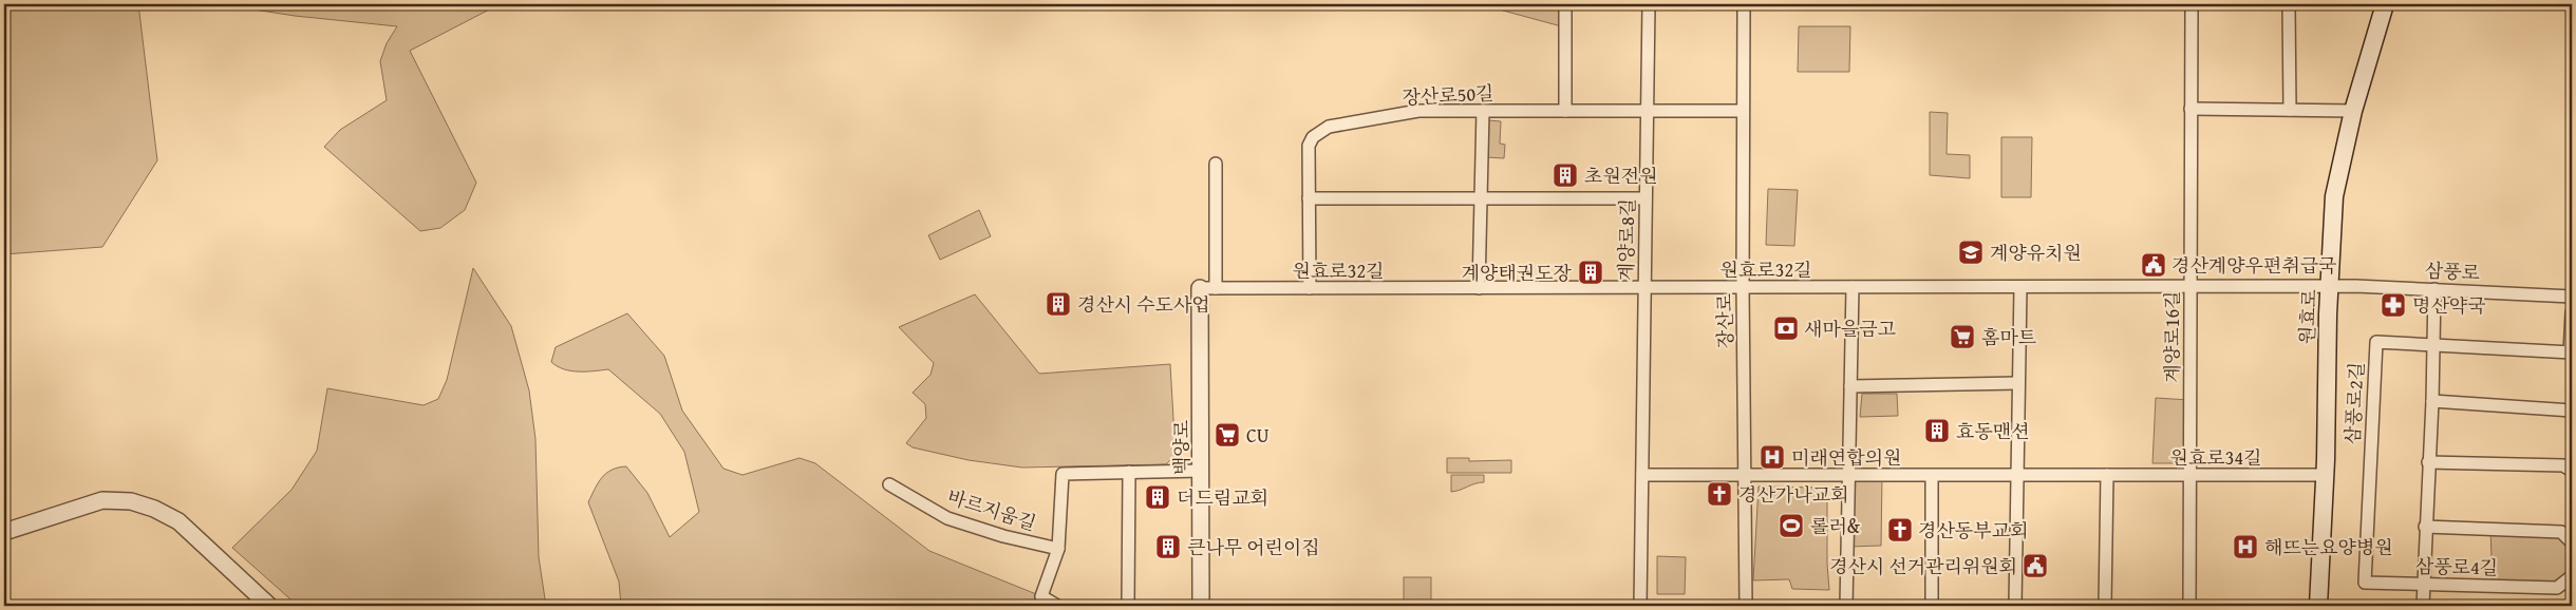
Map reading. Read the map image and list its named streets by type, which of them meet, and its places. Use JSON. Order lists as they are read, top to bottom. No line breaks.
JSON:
{"streets":{"main road":["원효로"],"street":["장산로50길","계양로8길","원효로32길","삼풍로","장산로","계양로16길","삼풍로2길","백양로","원효로34길","바르지움길","삼풍로4길"]},"crossings":[["장산로50길","계양로8길"],["장산로50길","원효로32길"],["장산로50길","장산로"],["계양로8길","원효로32길"],["원효로32길","삼풍로"],["원효로32길","원효로"],["원효로32길","장산로"],["원효로32길","계양로16길"],["원효로32길","백양로"],["삼풍로","원효로"],["원효로","원효로34길"],["장산로","원효로34길"],["계양로16길","원효로34길"],["삼풍로2길","삼풍로4길"]],"places":{"building":["초원전원","계양태권도장","경산시 수도사업","효동맨션","더드림교회","큰나무 어린이집"],"school or university":["계양유치원"],"public building":["경산계양우편취급국","경산시 선거관리위원회"],"pharmacy":["명산약국"],"bank":["새마을금고"],"supermarket":["홈마트","CU"],"hospital":["미래연합의원","해뜨는요양병원"],"church":["경산가나교회","경산동부교회"],"sports":["롤러&"]}}
